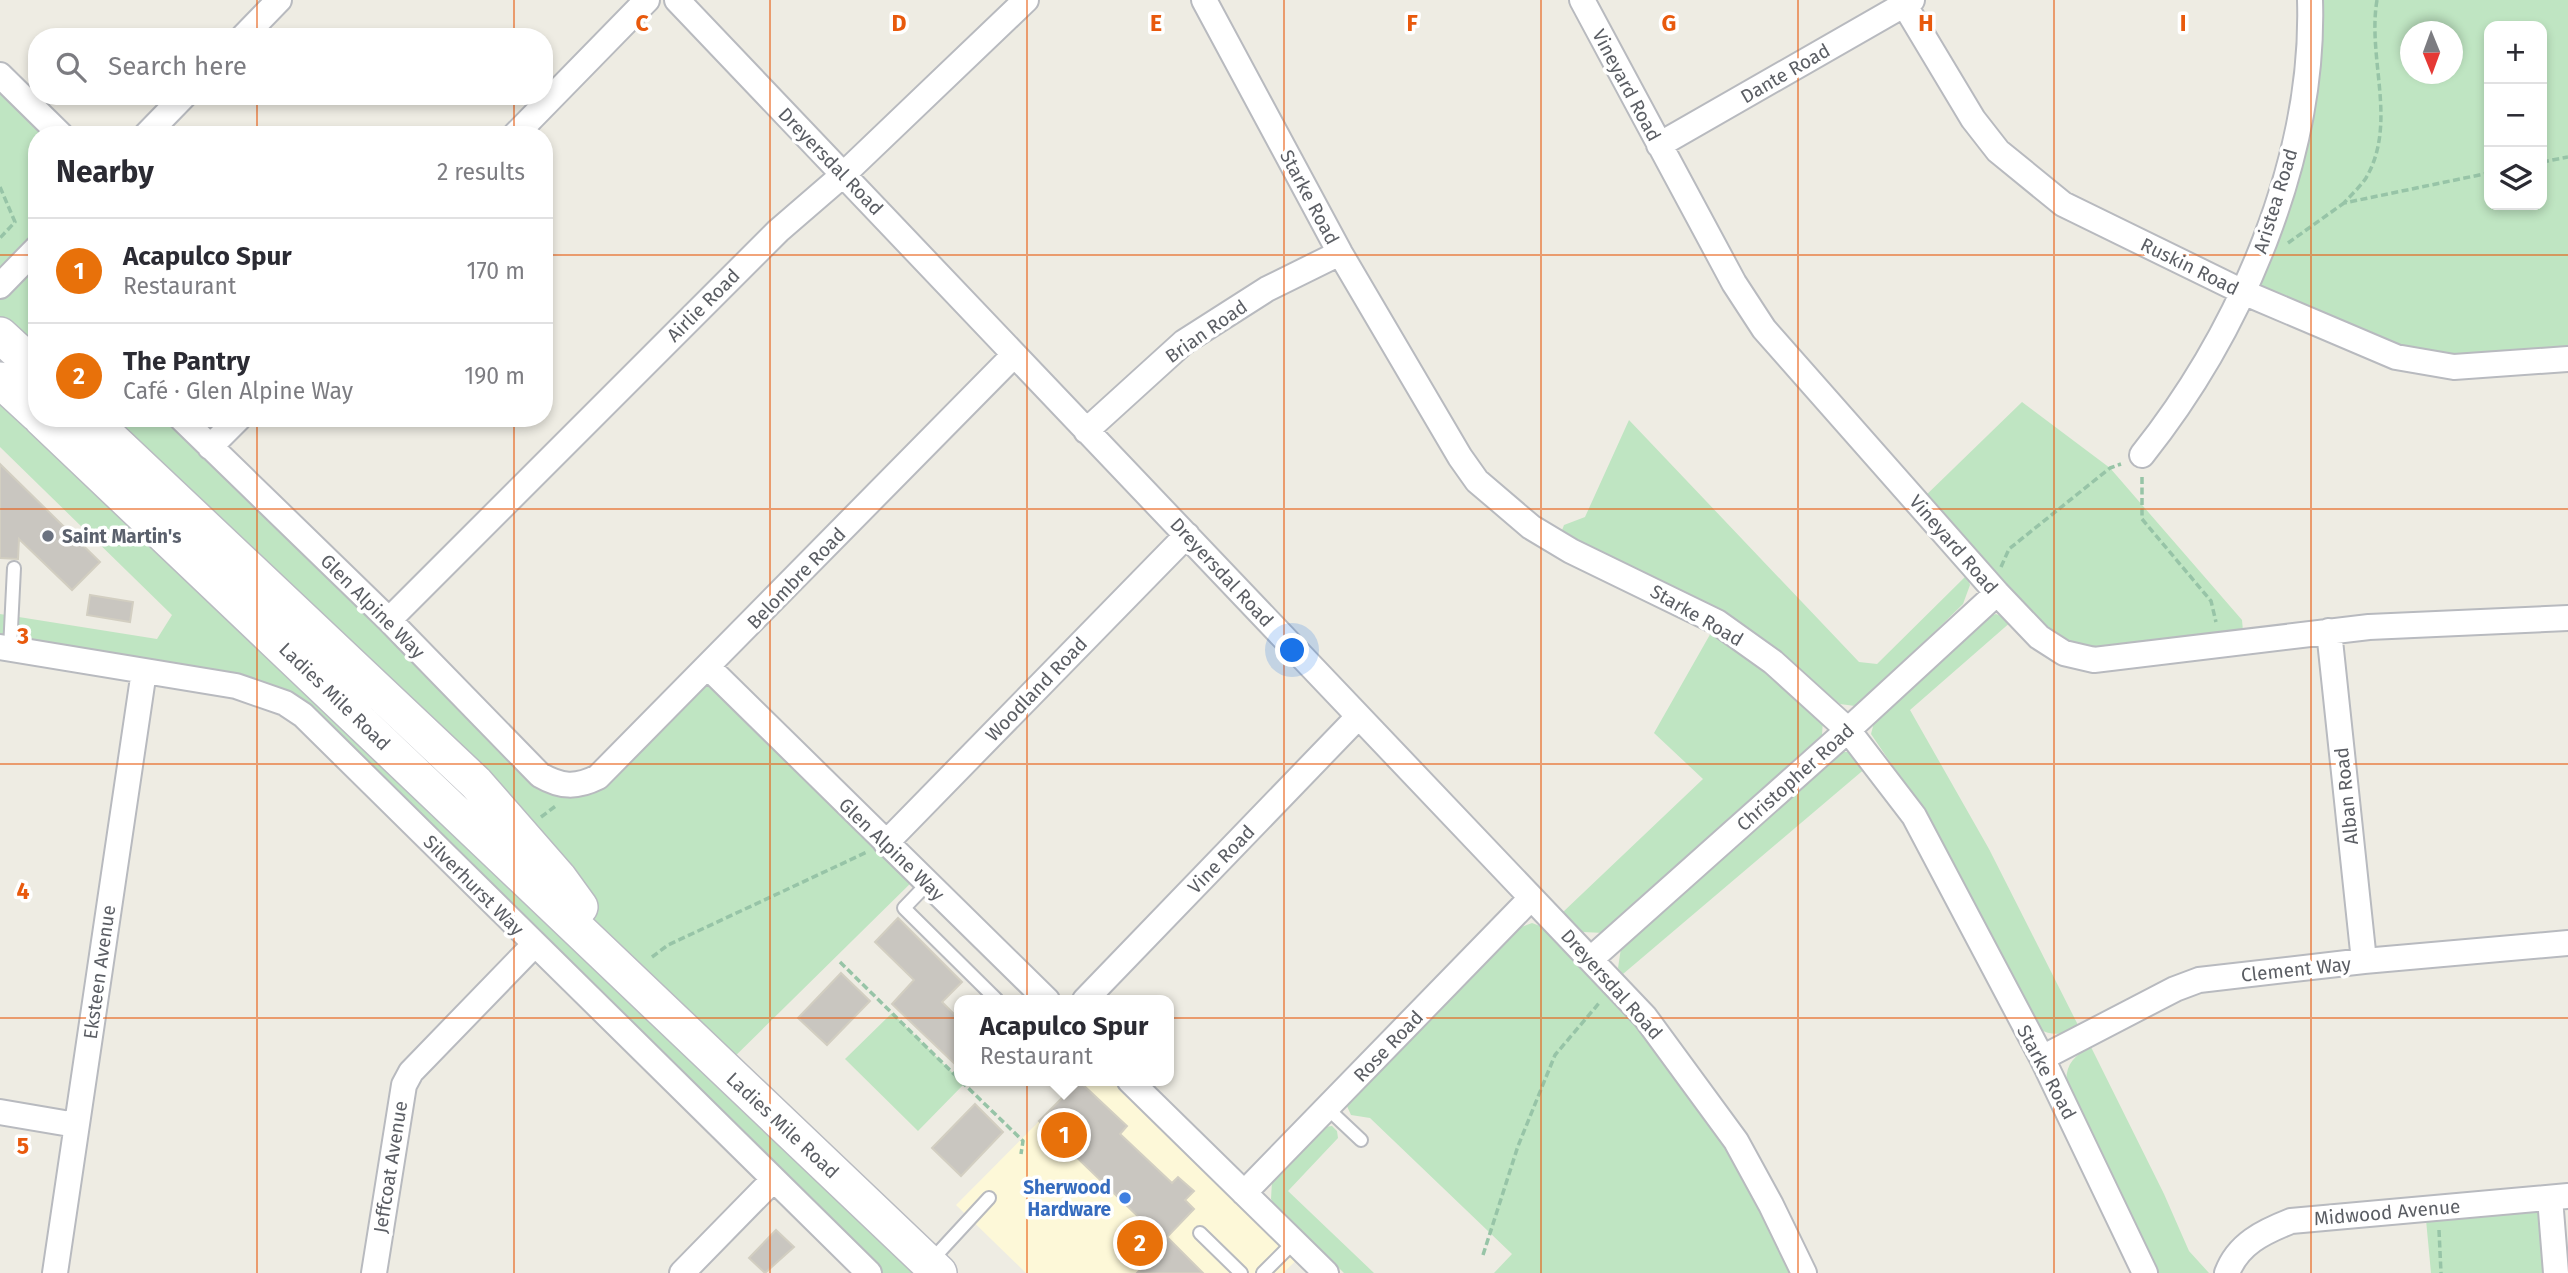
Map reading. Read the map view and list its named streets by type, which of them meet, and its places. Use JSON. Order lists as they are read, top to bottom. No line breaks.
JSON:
{"streets":{"main road":["Ladies Mile Road"],"street":["Dante Road","Vineyard Road","Dreyersdal Road","Starke Road","Aristea Road","Ruskin Road","Airlie Road","Brian Road","Belombre Road","Glen Alpine Way","Woodland Road","Christopher Road","Alban Road","Vine Road","Silverhurst Way","Clement Way","Eksteen Avenue","Rose Road","Jeffcoat Avenue","Midwood Avenue"]},"crossings":[["Dante Road","Vineyard Road"],["Dante Road","Ruskin Road"],["Vineyard Road","Christopher Road"],["Vineyard Road","Alban Road"],["Dreyersdal Road","Airlie Road"],["Dreyersdal Road","Brian Road"],["Dreyersdal Road","Belombre Road"],["Dreyersdal Road","Woodland Road"],["Dreyersdal Road","Christopher Road"],["Dreyersdal Road","Vine Road"],["Dreyersdal Road","Rose Road"],["Starke Road","Brian Road"],["Starke Road","Christopher Road"],["Starke Road","Clement Way"],["Aristea Road","Ruskin Road"],["Airlie Road","Glen Alpine Way"],["Belombre Road","Glen Alpine Way"],["Glen Alpine Way","Woodland Road"],["Alban Road","Clement Way"],["Silverhurst Way","Eksteen Avenue"],["Silverhurst Way","Jeffcoat Avenue"]],"places":["Saint Martin's","Sherwood Hardware"],"north":"bottom","page":{"map_buttons":["+","−"],"search":"Search here","heading":["Nearby","2 results"],"list":[{"mark":"1","name":"Acapulco Spur","note":"Restaurant","value":"170 m"},{"mark":"2","name":"The Pantry","note":"Café · Glen Alpine Way","value":"190 m"}],"popup":["Acapulco Spur","Restaurant"],"pins":["1","2"]},"grid":{"columns":["C","D","E","F","G","H","I"],"rows":["3","4","5"]}}
